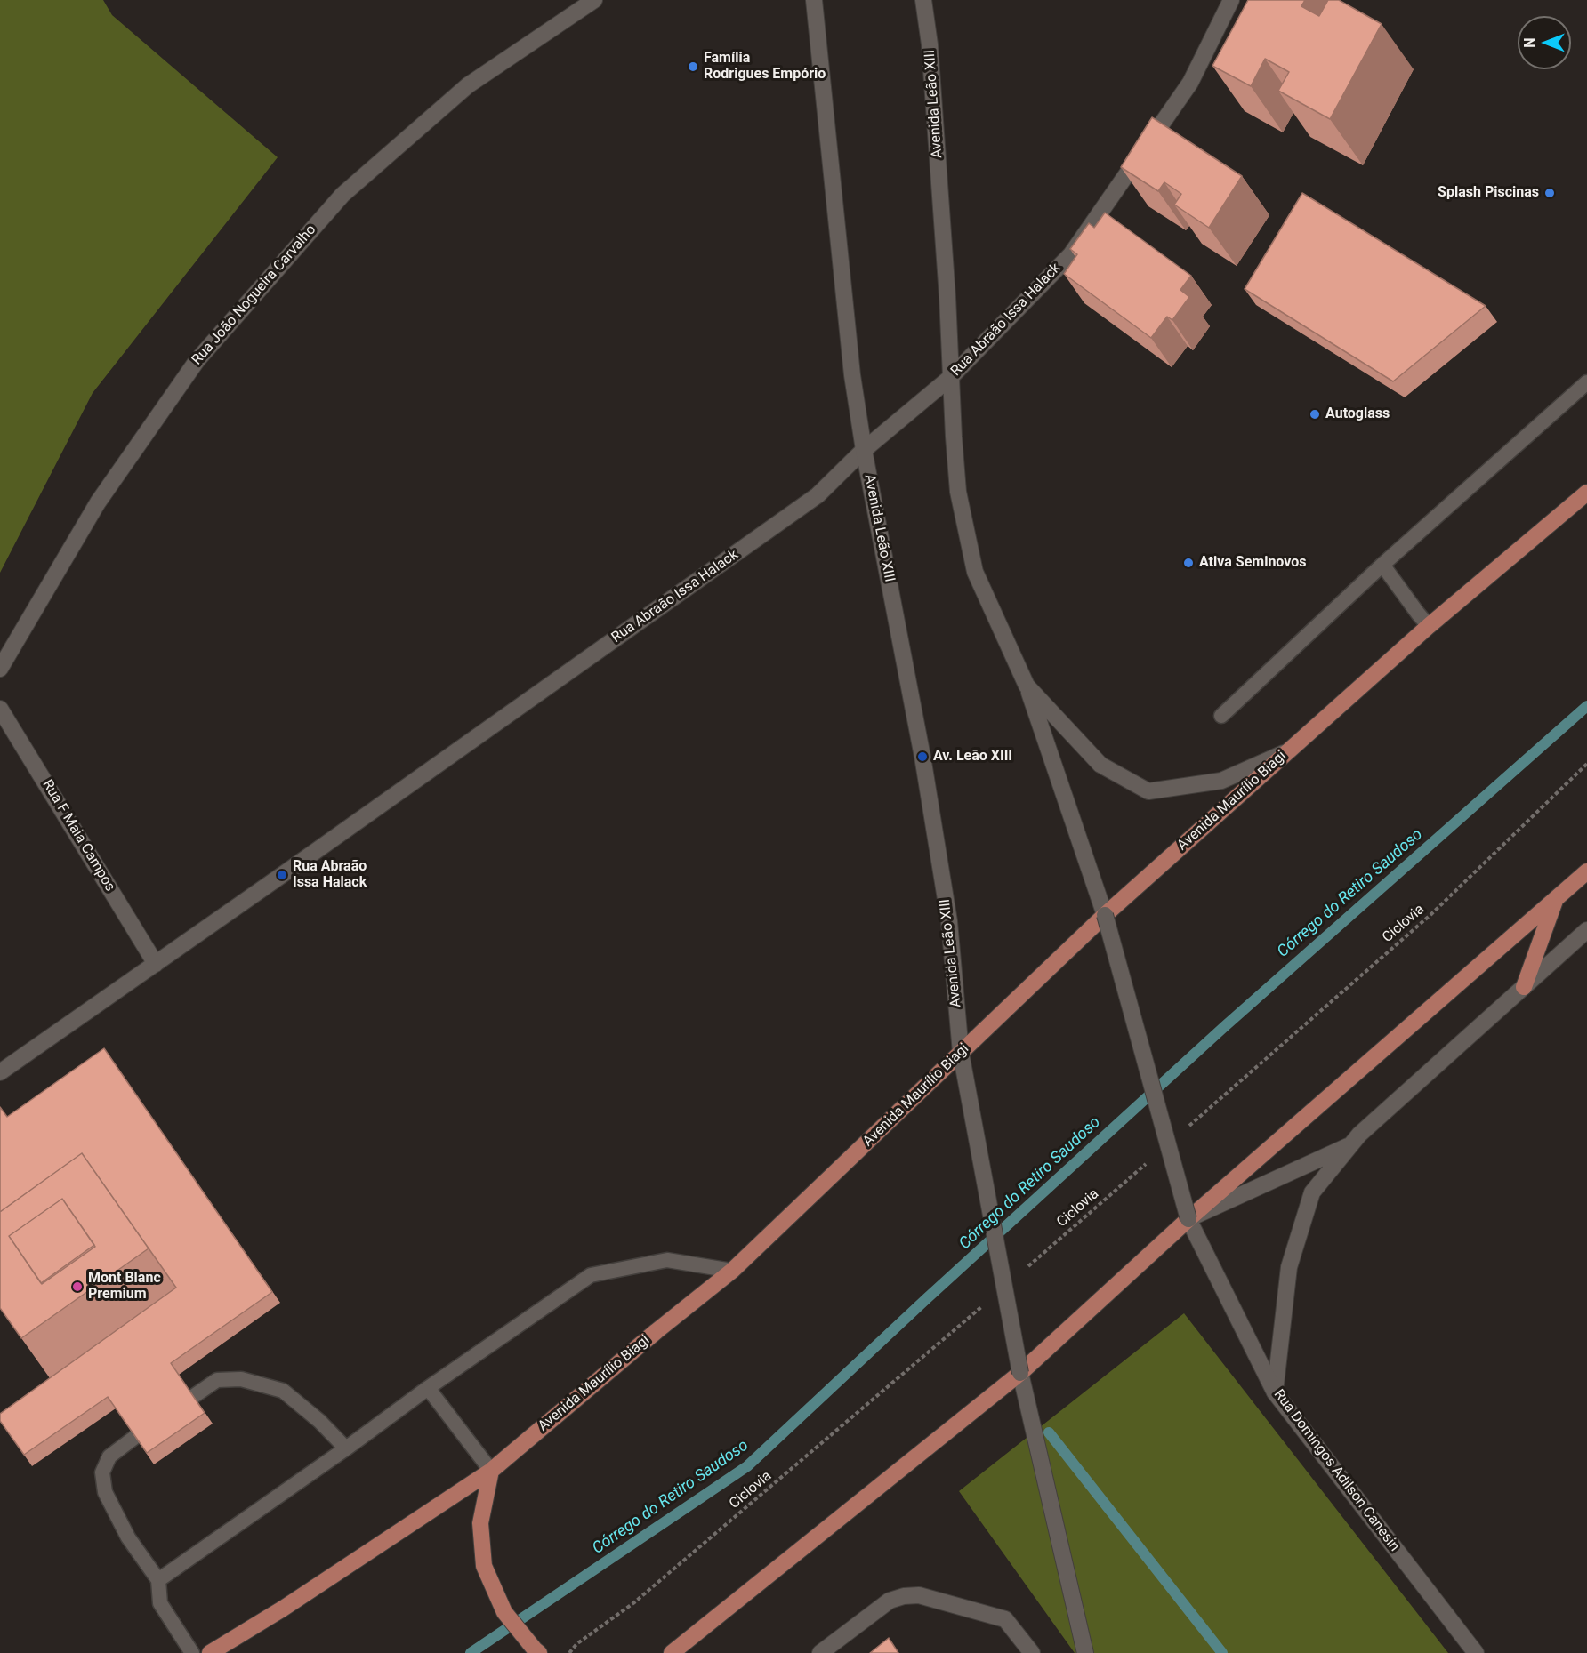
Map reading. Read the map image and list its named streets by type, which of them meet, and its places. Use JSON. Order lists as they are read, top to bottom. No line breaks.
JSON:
{"streets":{"main road":["Avenida Leão XIII","Rua João Nogueira Carvalho","Rua Abraão Issa Halack","Avenida Maurílio Biagi","Rua F Maia Campos","Rua Domingos Adilson Canesin"],"path":["Ciclovia"]},"crossings":[["Avenida Leão XIII","Rua Abraão Issa Halack"],["Avenida Leão XIII","Avenida Maurílio Biagi"],["Avenida Leão XIII","Rua Domingos Adilson Canesin"],["Rua Abraão Issa Halack","Rua F Maia Campos"],["Avenida Maurílio Biagi","Rua Domingos Adilson Canesin"]],"water":["Córrego do Retiro Saudoso"],"places":["Família Rodrigues Empório","Splash Piscinas","Autoglass","Ativa Seminovos","Av. Leão XIII","Rua Abraão Issa Halack","Mont Blanc Premium"],"north":"left"}
